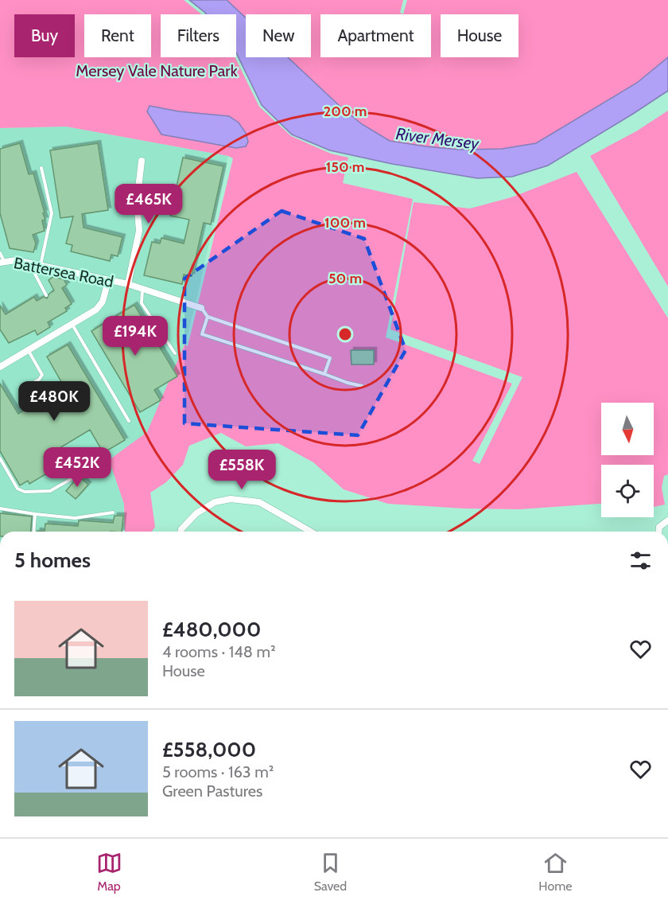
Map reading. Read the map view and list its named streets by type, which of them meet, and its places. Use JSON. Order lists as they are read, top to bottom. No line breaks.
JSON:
{"streets":{"street":["Battersea Road"]},"water":["River Mersey"],"parks":["Mersey Vale Nature Park"],"north":"bottom","page":{"chip":["Buy","Rent","Filters","New","Apartment","House"],"price":["£465K","£194K","£480K","£452K","£558K"],"heading":"5 homes","list":[{"name":"£480,000","note":"4 rooms · 148 m² · House"},{"name":"£558,000","note":"5 rooms · 163 m² · Green Pastures"}],"tabs":["Map","Saved","Home"]},"rings":["200 m","150 m","100 m","50 m"]}
